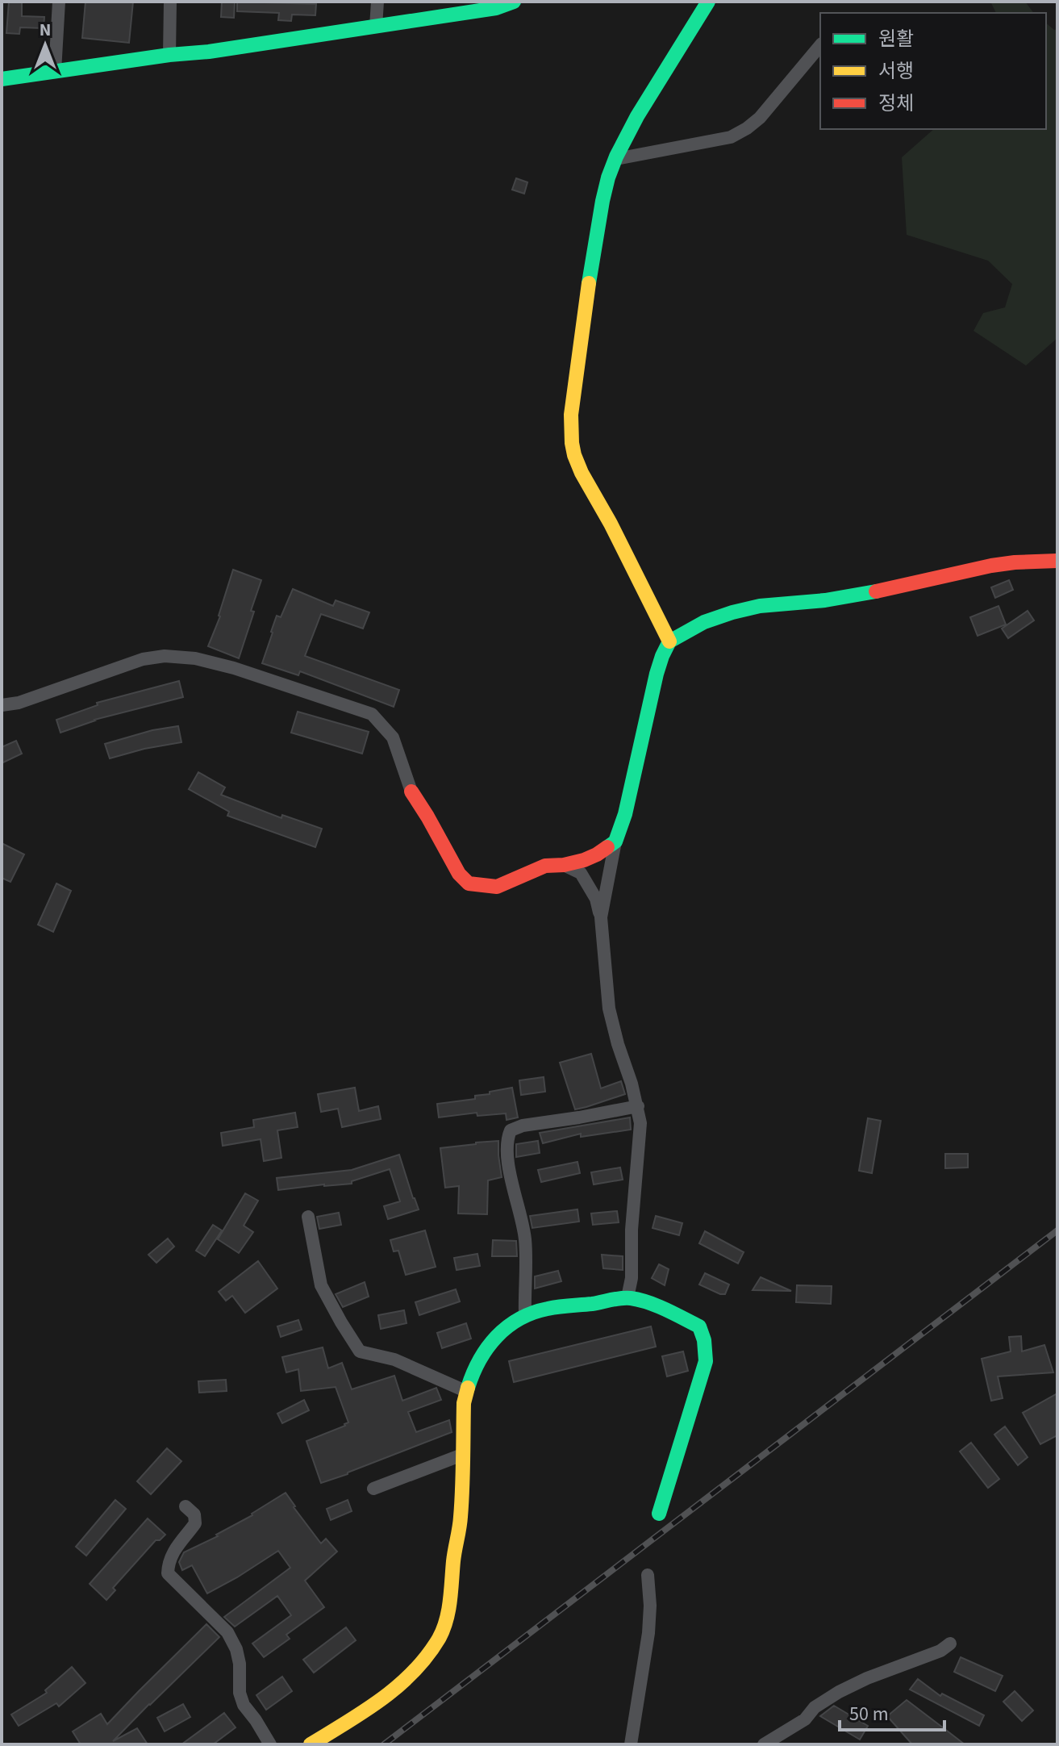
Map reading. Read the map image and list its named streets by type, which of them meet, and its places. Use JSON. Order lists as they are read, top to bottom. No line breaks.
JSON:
{"legend":["원활","서행","정체"],"scale_bar":"50 m","north":"top"}
